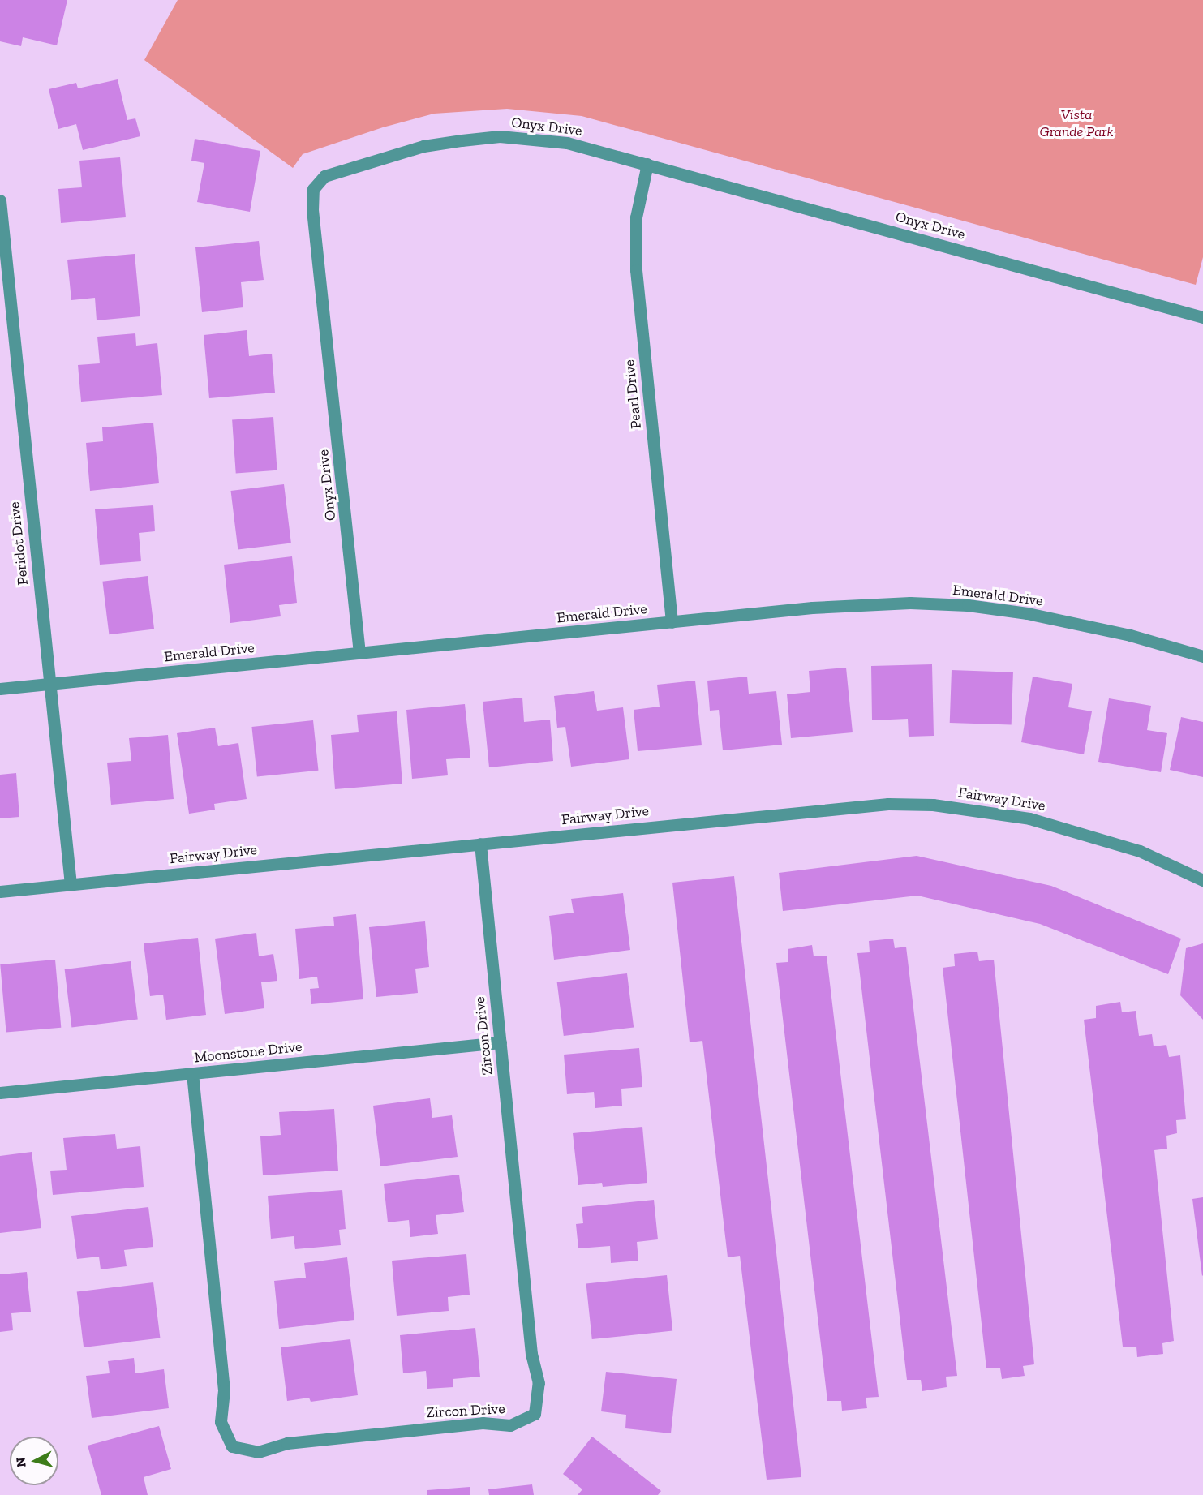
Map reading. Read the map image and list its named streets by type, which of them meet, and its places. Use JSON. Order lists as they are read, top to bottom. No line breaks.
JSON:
{"streets":{"street":["Onyx Drive","Pearl Drive","Peridot Drive","Emerald Drive","Fairway Drive","Zircon Drive","Moonstone Drive"]},"crossings":[["Onyx Drive","Pearl Drive"],["Onyx Drive","Emerald Drive"],["Pearl Drive","Emerald Drive"],["Peridot Drive","Emerald Drive"],["Peridot Drive","Fairway Drive"],["Fairway Drive","Zircon Drive"],["Zircon Drive","Moonstone Drive"]],"parks":["Vista Grande Park"],"north":"left"}
